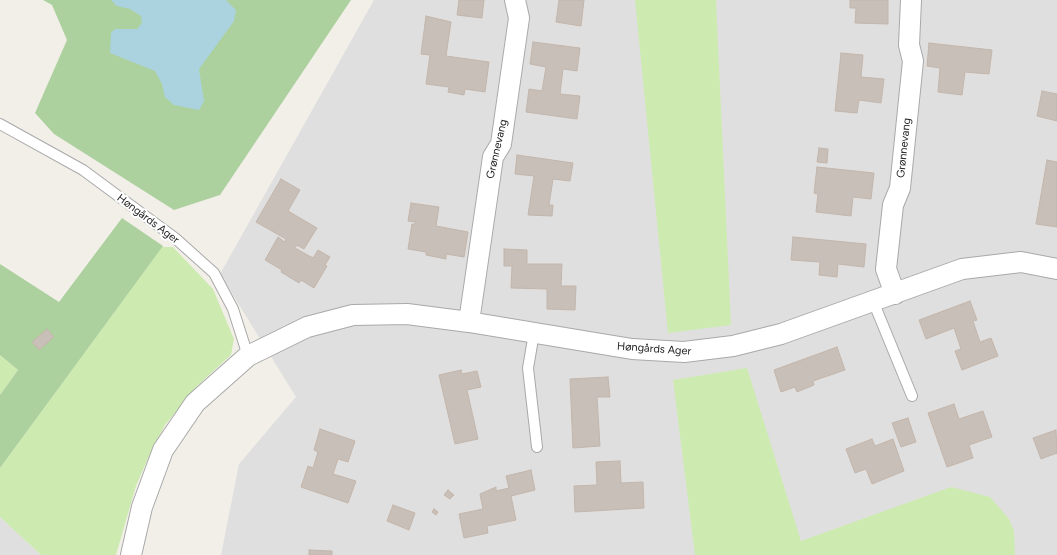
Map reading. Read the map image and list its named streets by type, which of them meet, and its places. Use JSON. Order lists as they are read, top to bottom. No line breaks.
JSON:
{"streets":{"street":["Grønnevang","Høngårds Ager"]},"crossings":[["Grønnevang","Høngårds Ager"]]}
